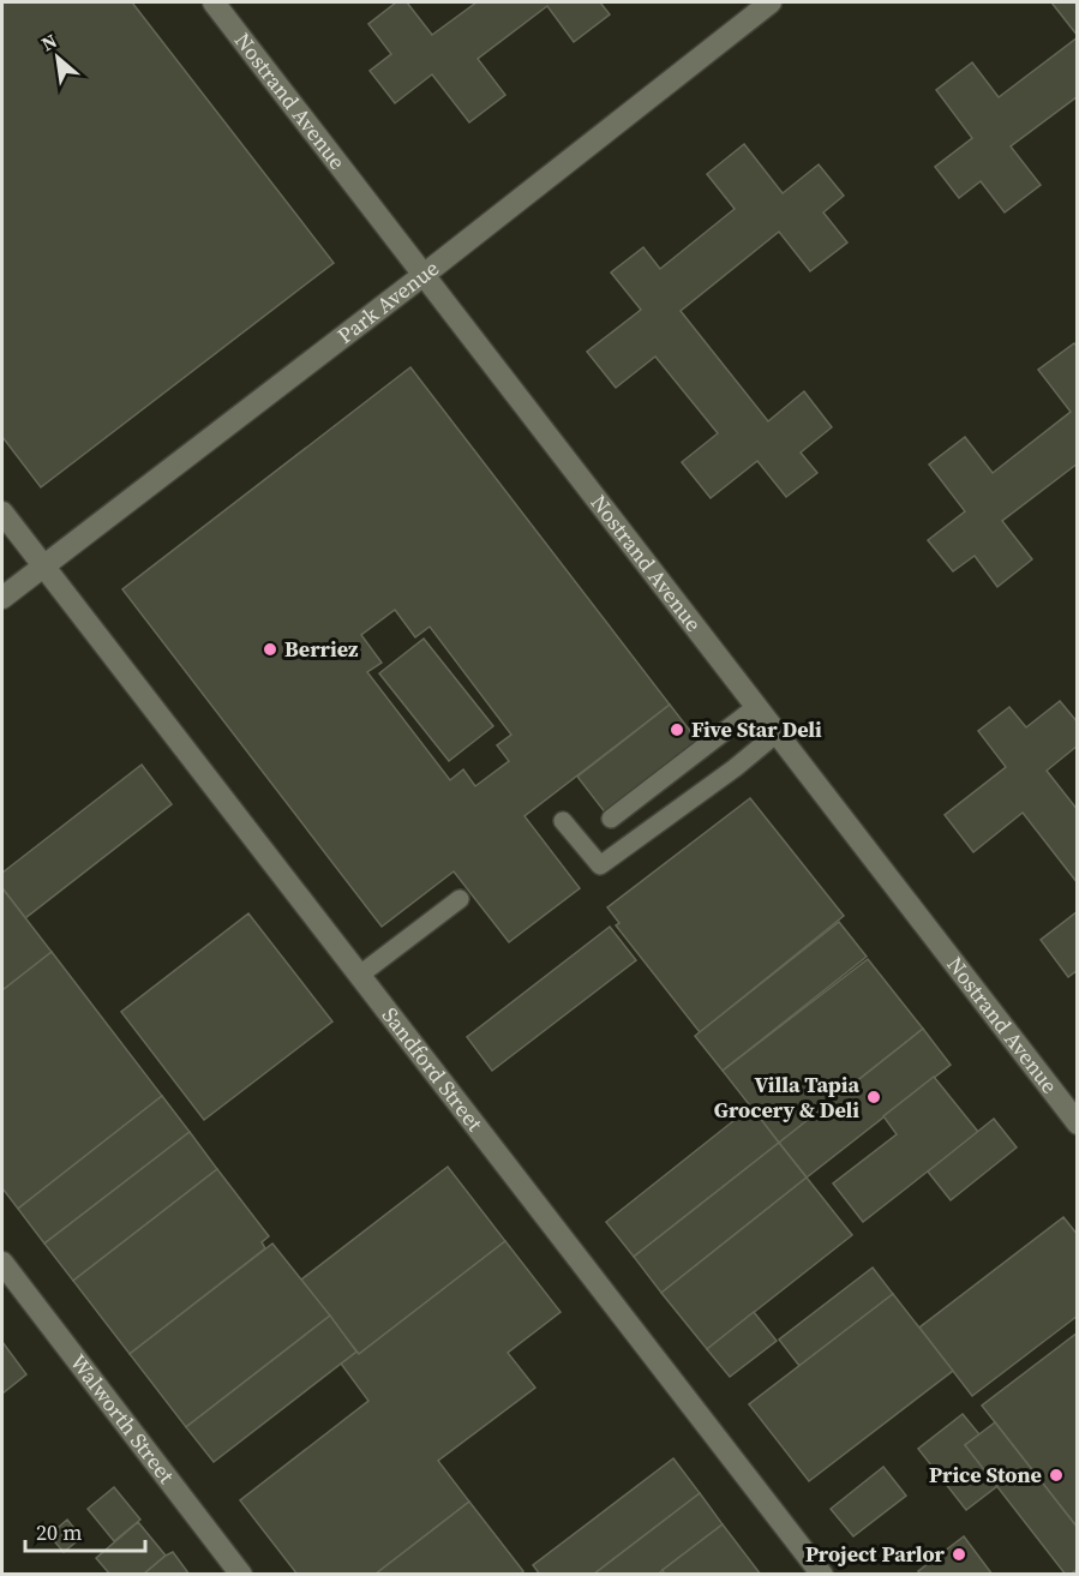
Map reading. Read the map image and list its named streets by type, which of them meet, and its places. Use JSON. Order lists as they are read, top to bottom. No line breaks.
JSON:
{"streets":{"street":["Nostrand Avenue","Park Avenue","Sandford Street","Walworth Street"]},"crossings":[["Nostrand Avenue","Park Avenue"],["Park Avenue","Sandford Street"]],"places":["Berriez","Five Star Deli","Villa Tapia Grocery & Deli","Price Stone","Project Parlor"],"scale_bar":"20 m","north":"top left"}
